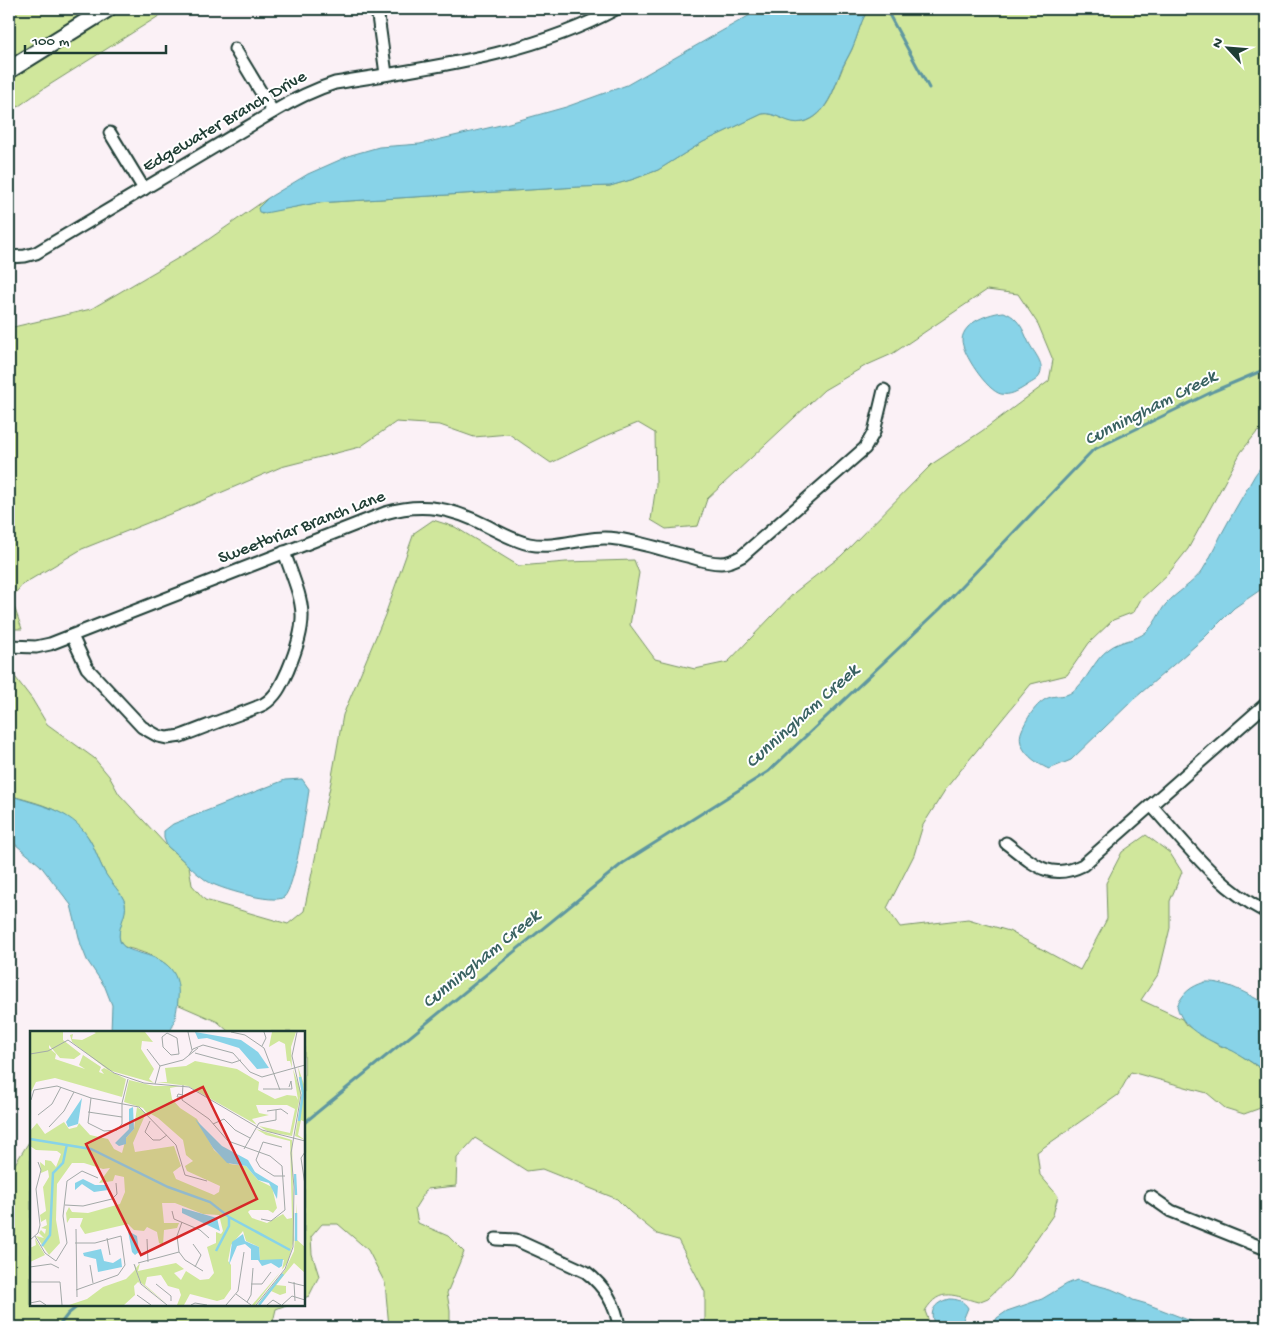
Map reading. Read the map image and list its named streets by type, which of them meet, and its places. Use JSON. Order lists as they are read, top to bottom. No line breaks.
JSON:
{"streets":{"street":["Edgewater Branch Drive","Sweetbriar Branch Lane"]},"water":["Cunningham Creek"],"scale_bar":"100 m","north":"top left"}
